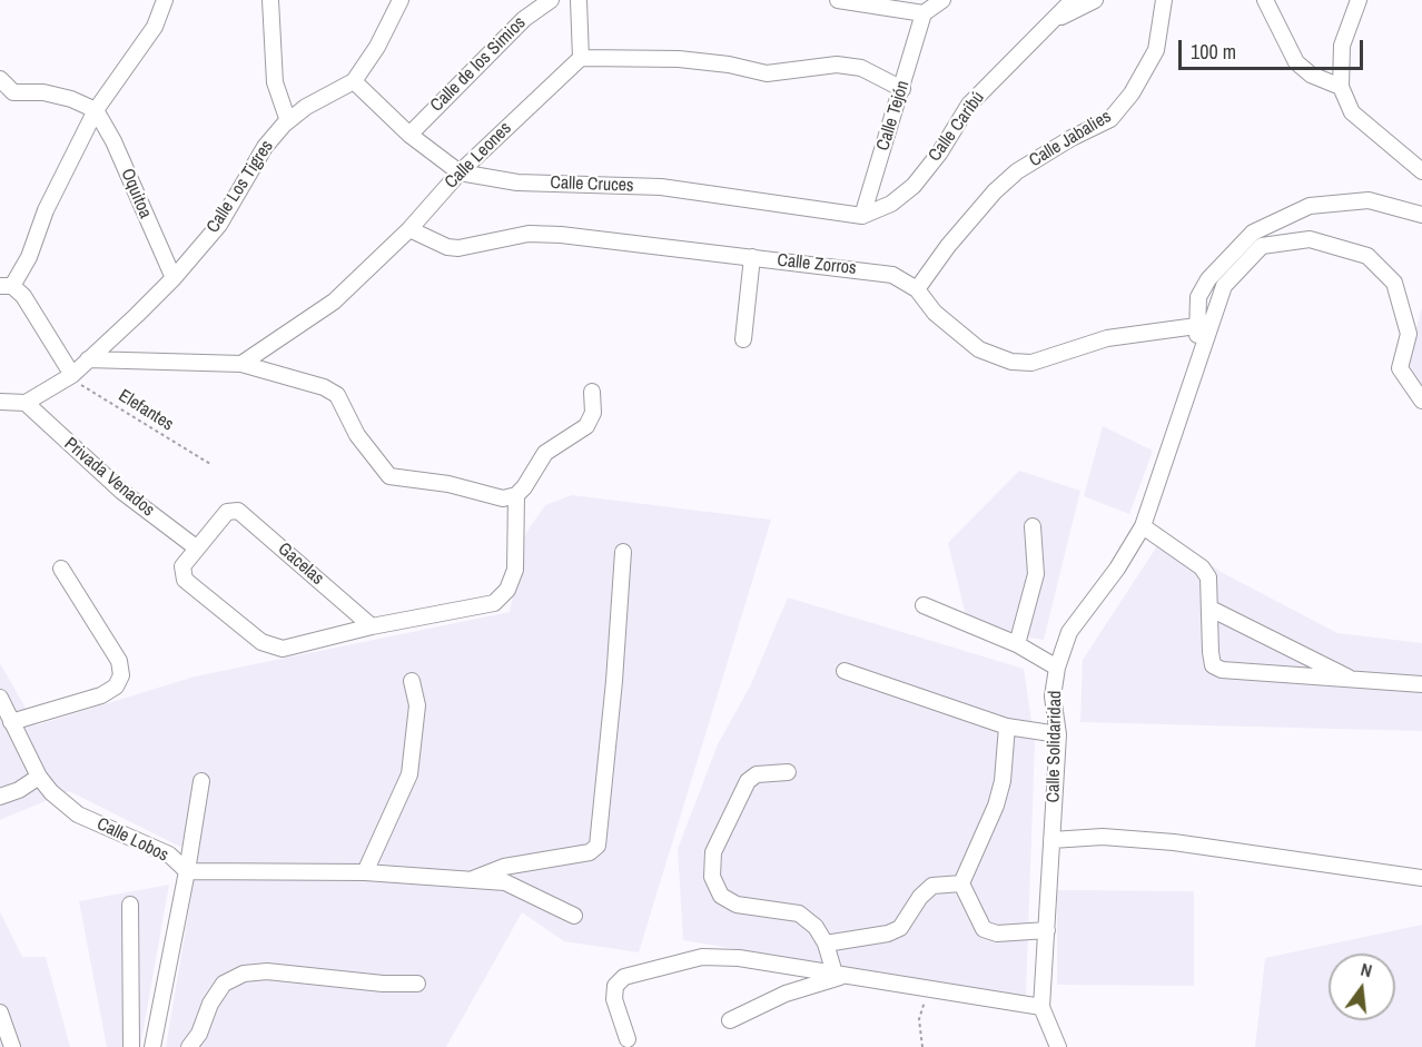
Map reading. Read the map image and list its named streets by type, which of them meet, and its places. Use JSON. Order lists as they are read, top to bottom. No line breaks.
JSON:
{"streets":{"street":["Calle de los Simios","Calle Tejón","Calle Caribú","Calle Jabalies","Calle Leones","Calle Cruces","Calle Los Tigres","Oquitoa","Calle Zorros","Privada Venados","Gacelas","Calle Solidaridad","Calle Lobos"],"path":["Elefantes"]},"crossings":[["Calle de los Simios","Calle Cruces"],["Calle Tejón","Calle Caribú"],["Calle Tejón","Calle Cruces"],["Calle Caribú","Calle Cruces"],["Calle Jabalies","Calle Zorros"],["Calle Leones","Calle Cruces"],["Calle Leones","Calle Zorros"],["Calle Cruces","Calle Los Tigres"],["Calle Los Tigres","Oquitoa"],["Calle Los Tigres","Elefantes"],["Calle Los Tigres","Privada Venados"],["Privada Venados","Gacelas"]],"scale_bar":"100 m","north":"top"}
